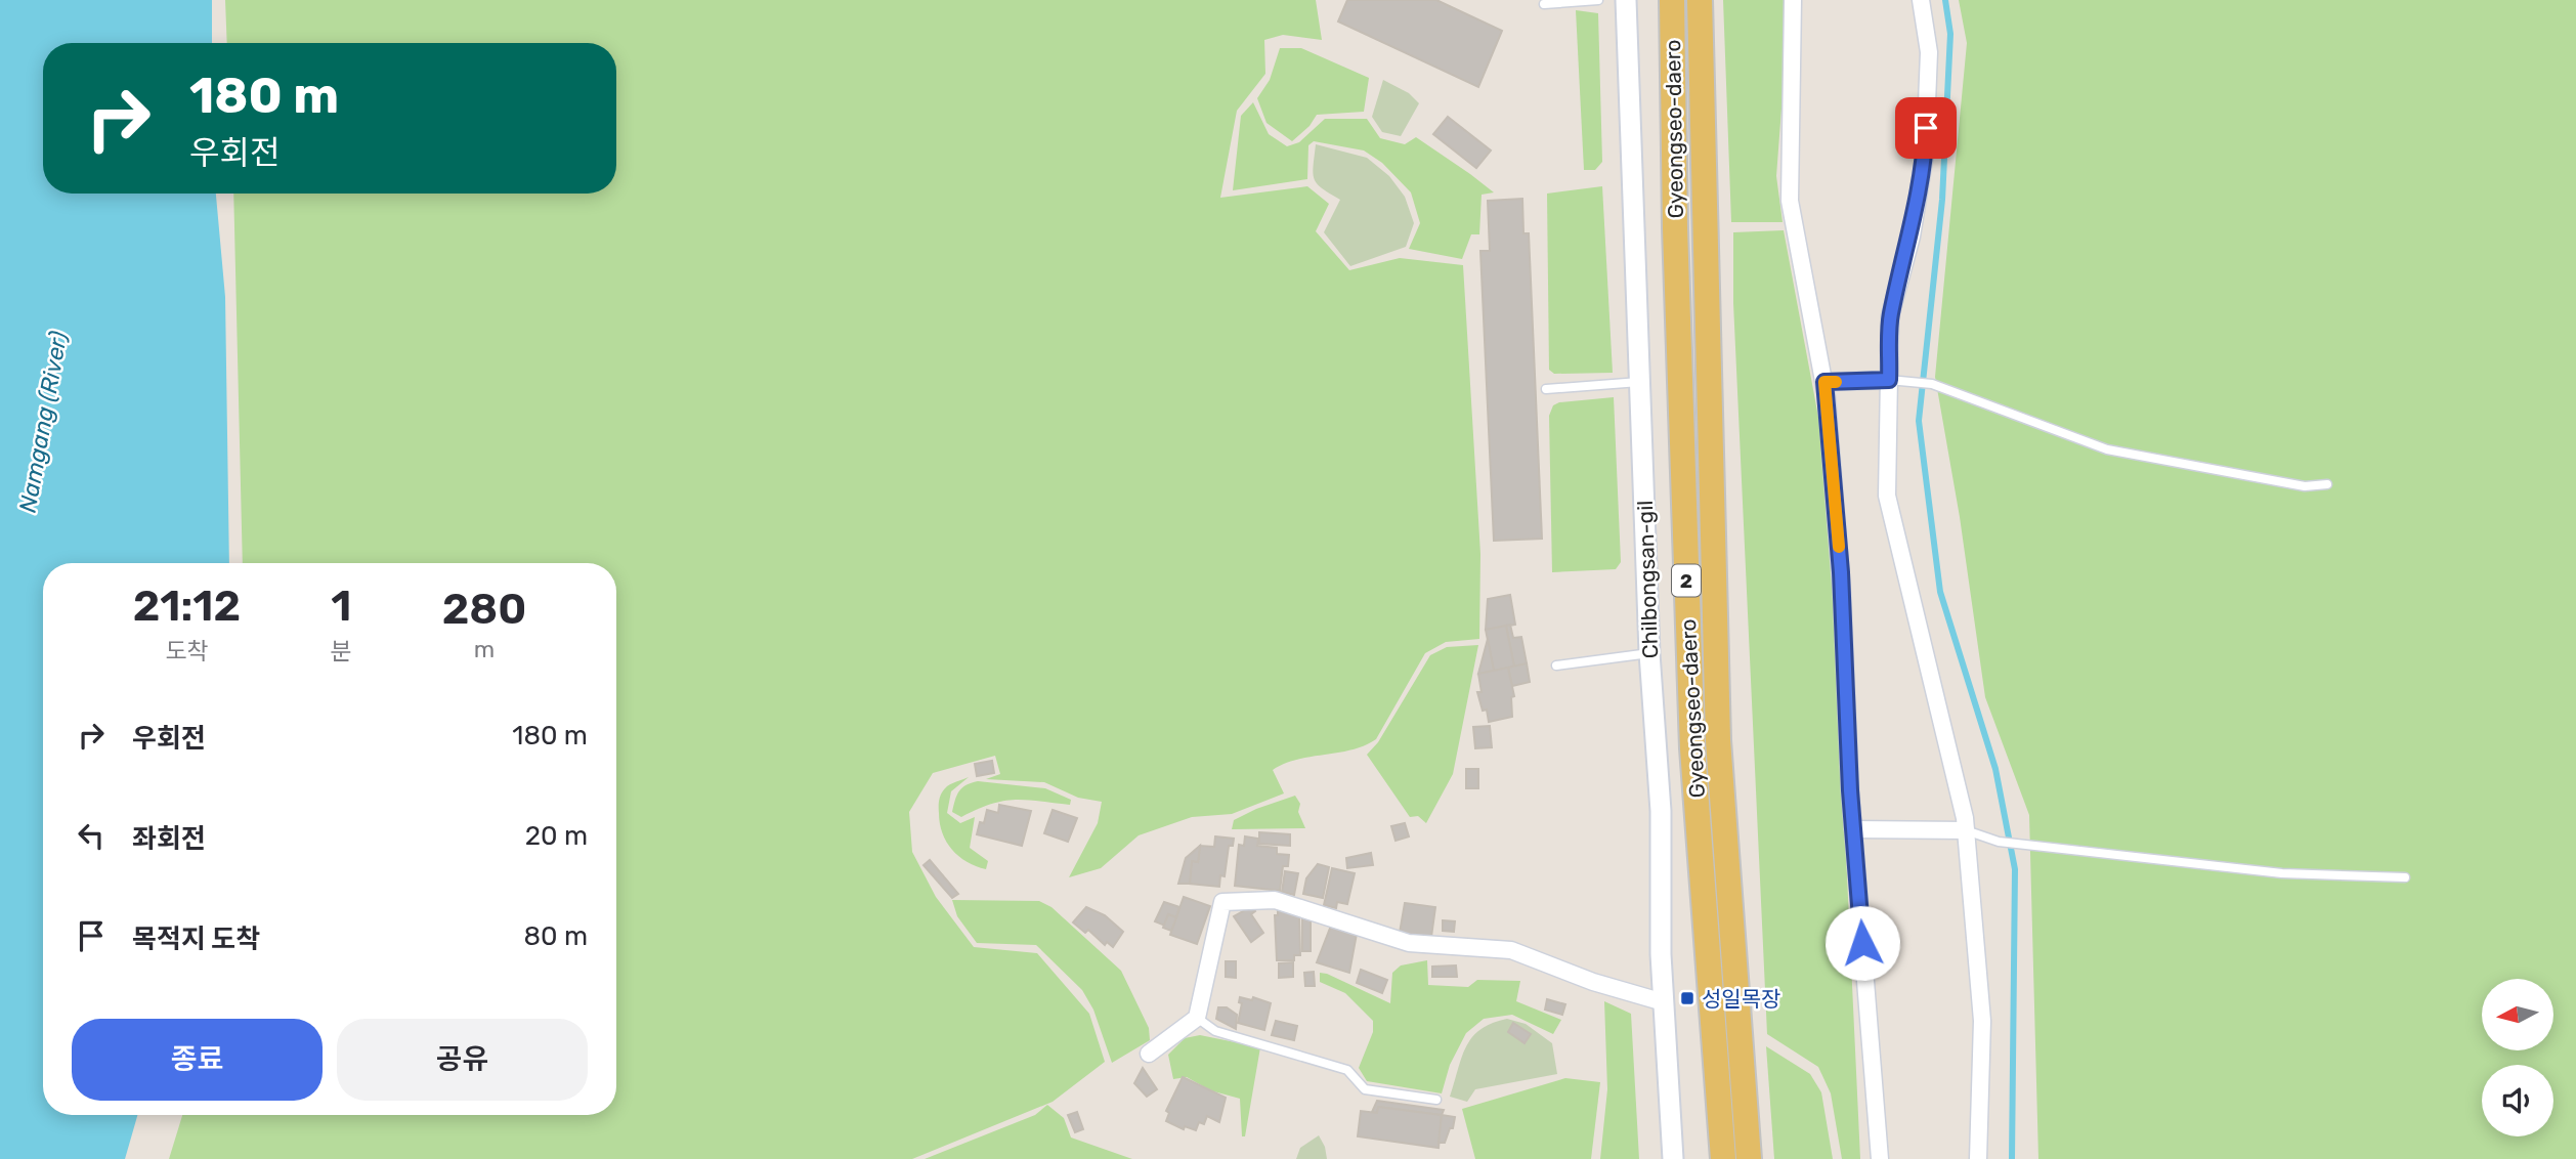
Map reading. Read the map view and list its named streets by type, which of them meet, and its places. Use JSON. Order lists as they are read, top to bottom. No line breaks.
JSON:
{"streets":{"main road":["Gyeongseo-daero","2"],"street":["Chilbongsan-gil"]},"water":["Namgang (River)"],"places":{"transit":["성일목장"]},"north":"left","page":{"turn":["180 m","우회전"],"eta":["21:12","도착","1","분","280","m"],"list":[{"name":"우회전","value":"180 m"},{"name":"좌회전","value":"20 m"},{"name":"목적지 도착","value":"80 m"}],"buttons":["종료","공유"]}}
